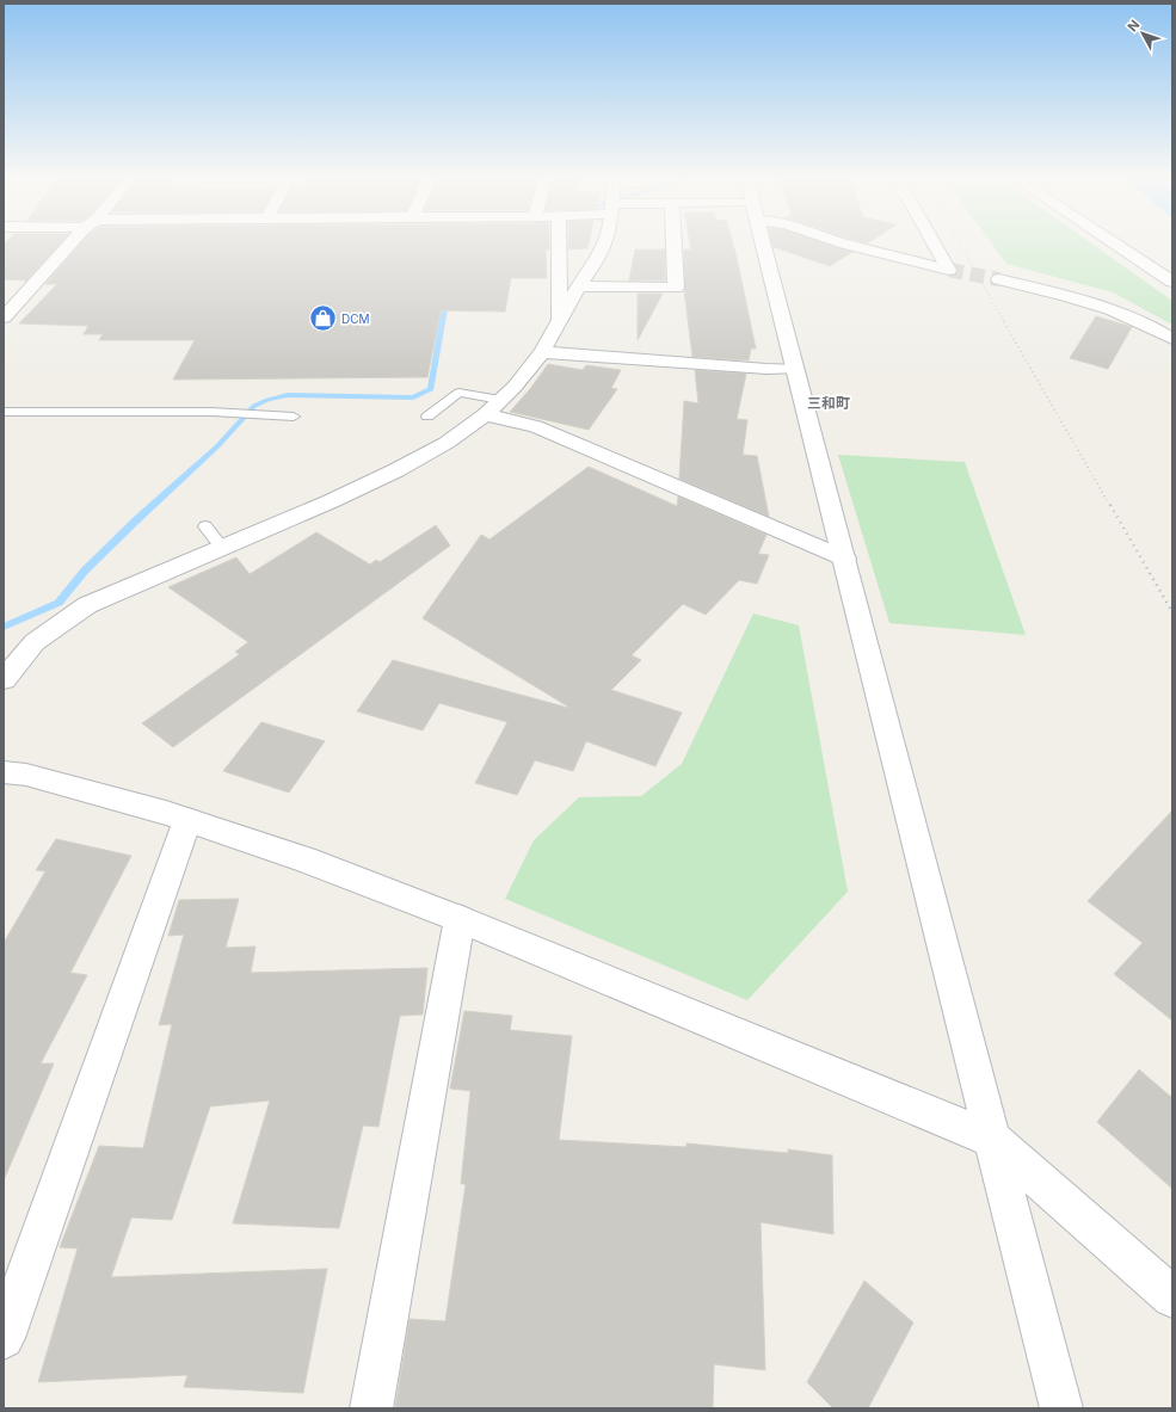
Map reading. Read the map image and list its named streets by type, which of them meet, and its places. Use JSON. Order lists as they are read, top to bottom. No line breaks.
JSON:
{"districts":["三和町"],"places":{"shop":["DCM"]},"north":"top left"}
